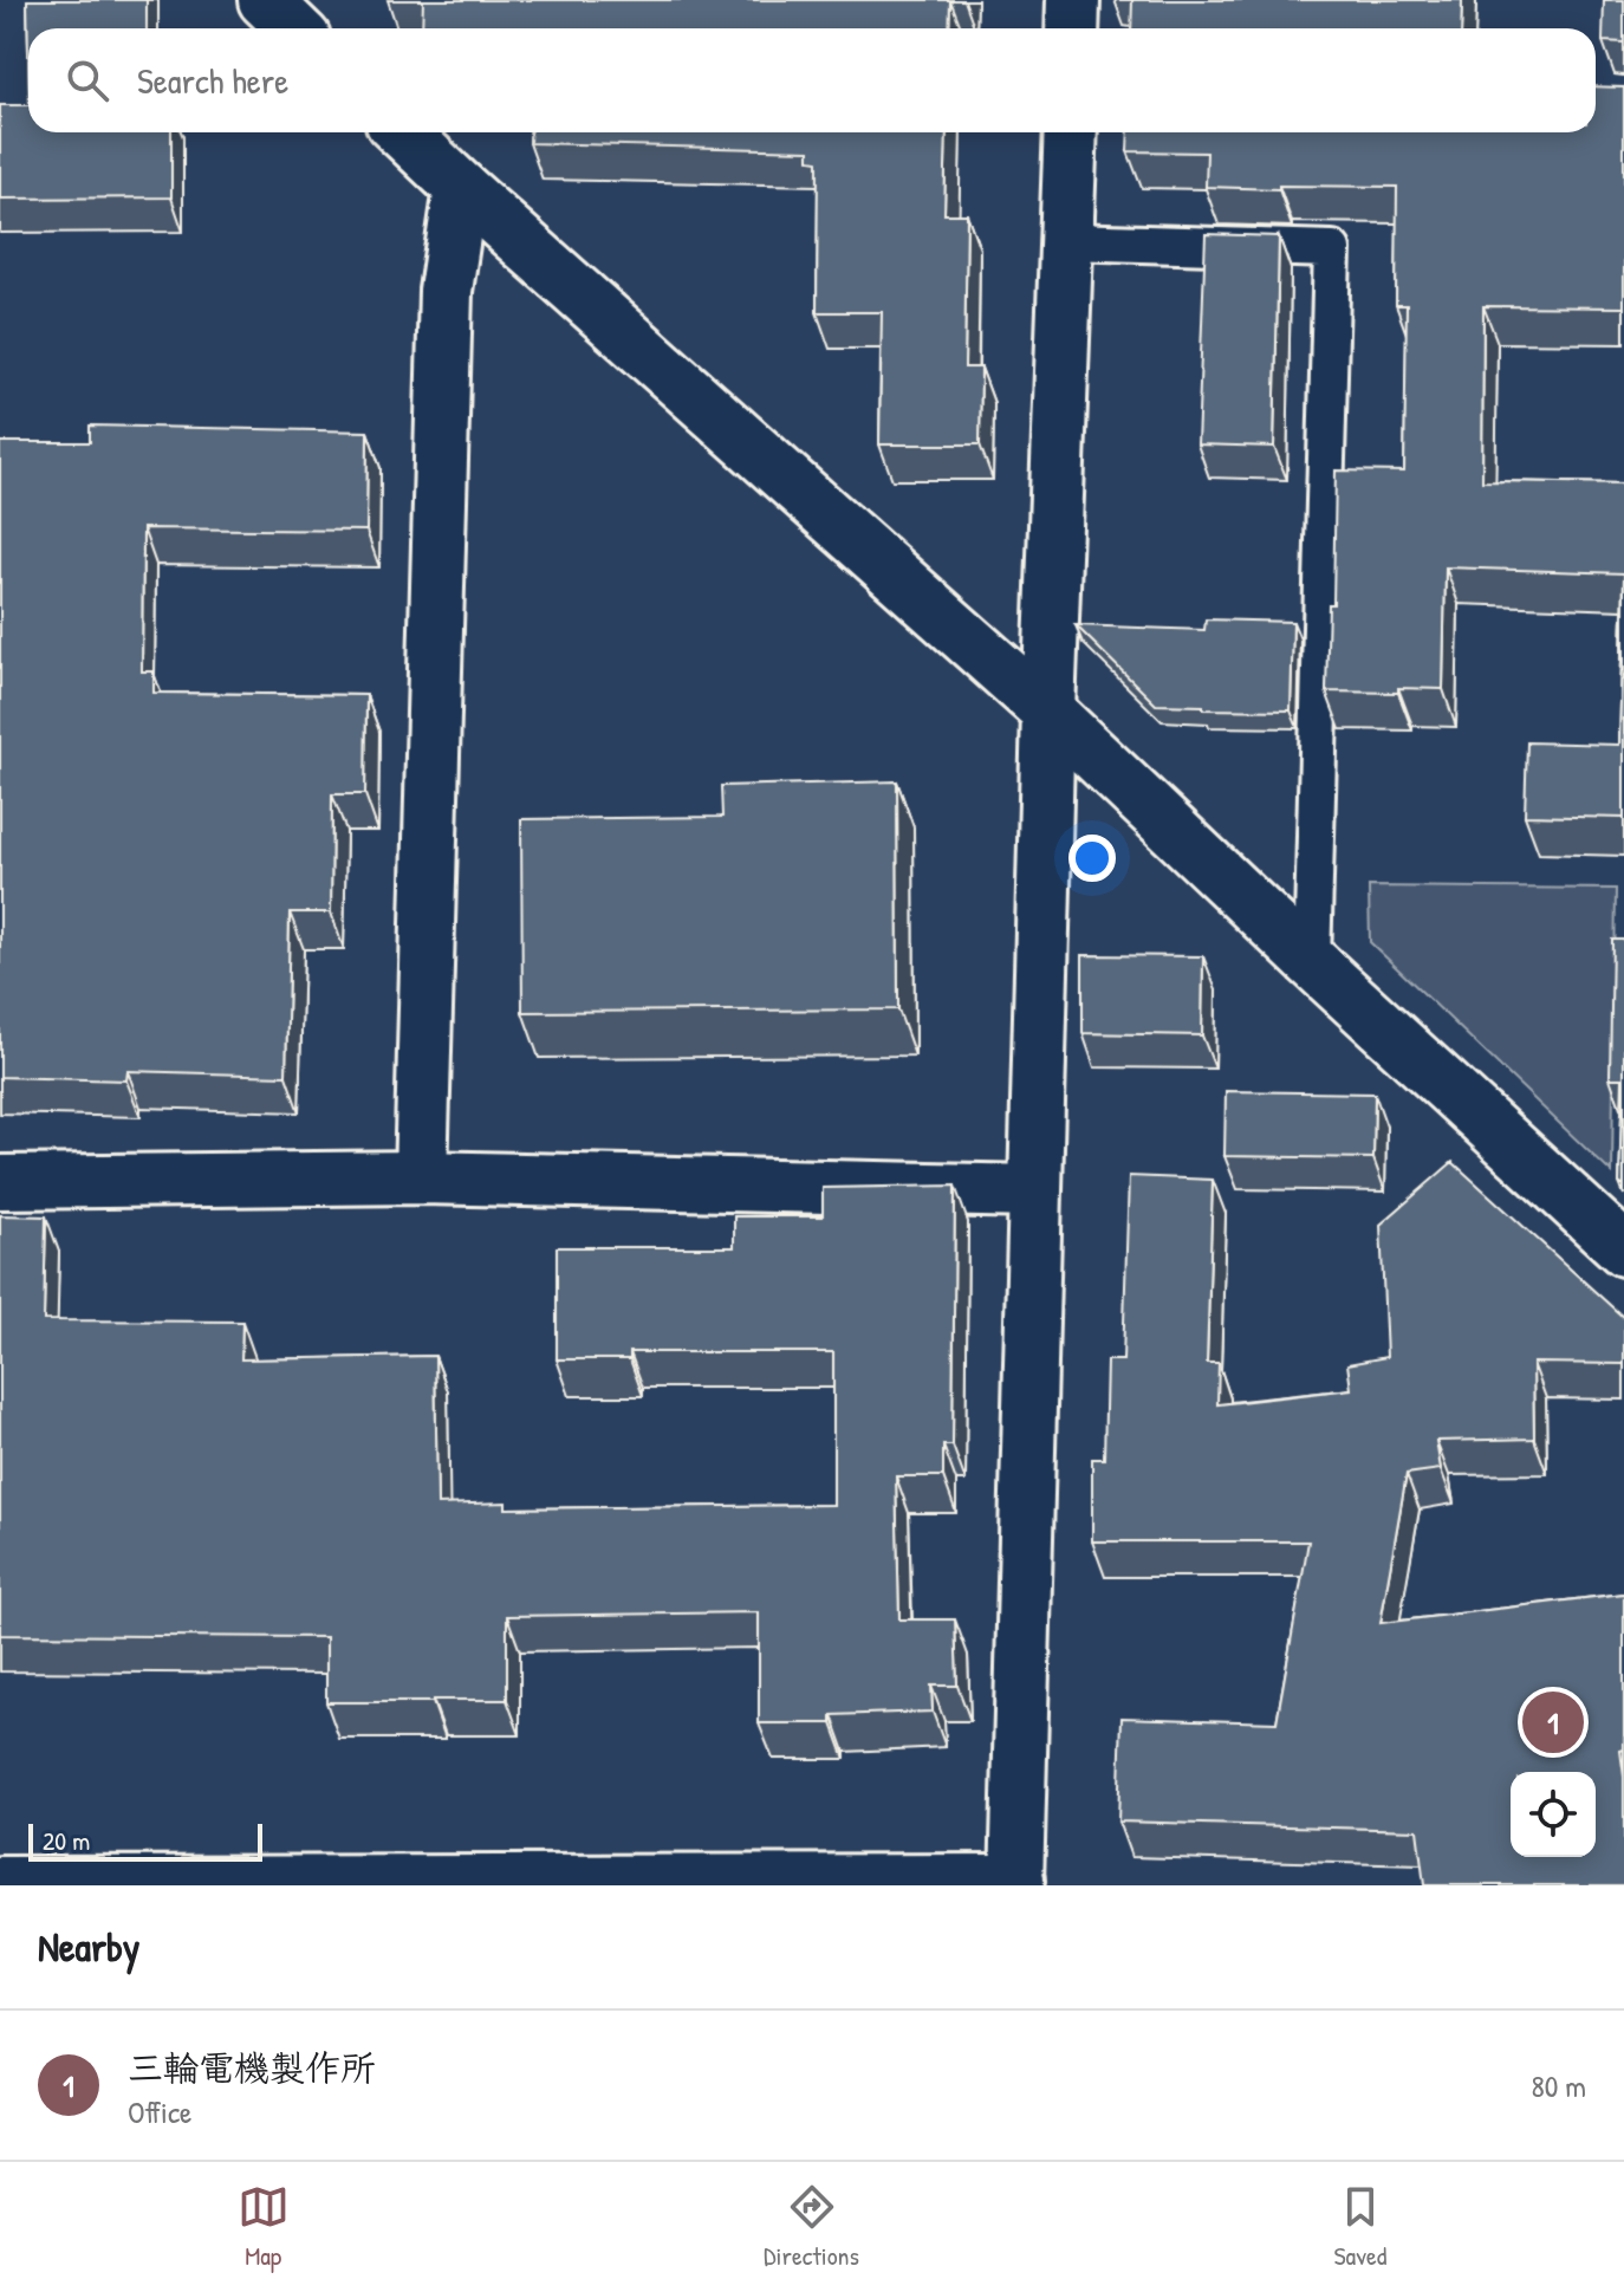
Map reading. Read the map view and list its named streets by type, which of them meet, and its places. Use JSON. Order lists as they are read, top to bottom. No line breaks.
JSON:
{"scale_bar":"20 m","page":{"search":"Search here","pins":"1","scale":"20 m","heading":"Nearby","list":[{"mark":"1","name":"三輪電機製作所","note":"Office","value":"80 m"}],"nav":["Map","Directions","Saved"]}}
